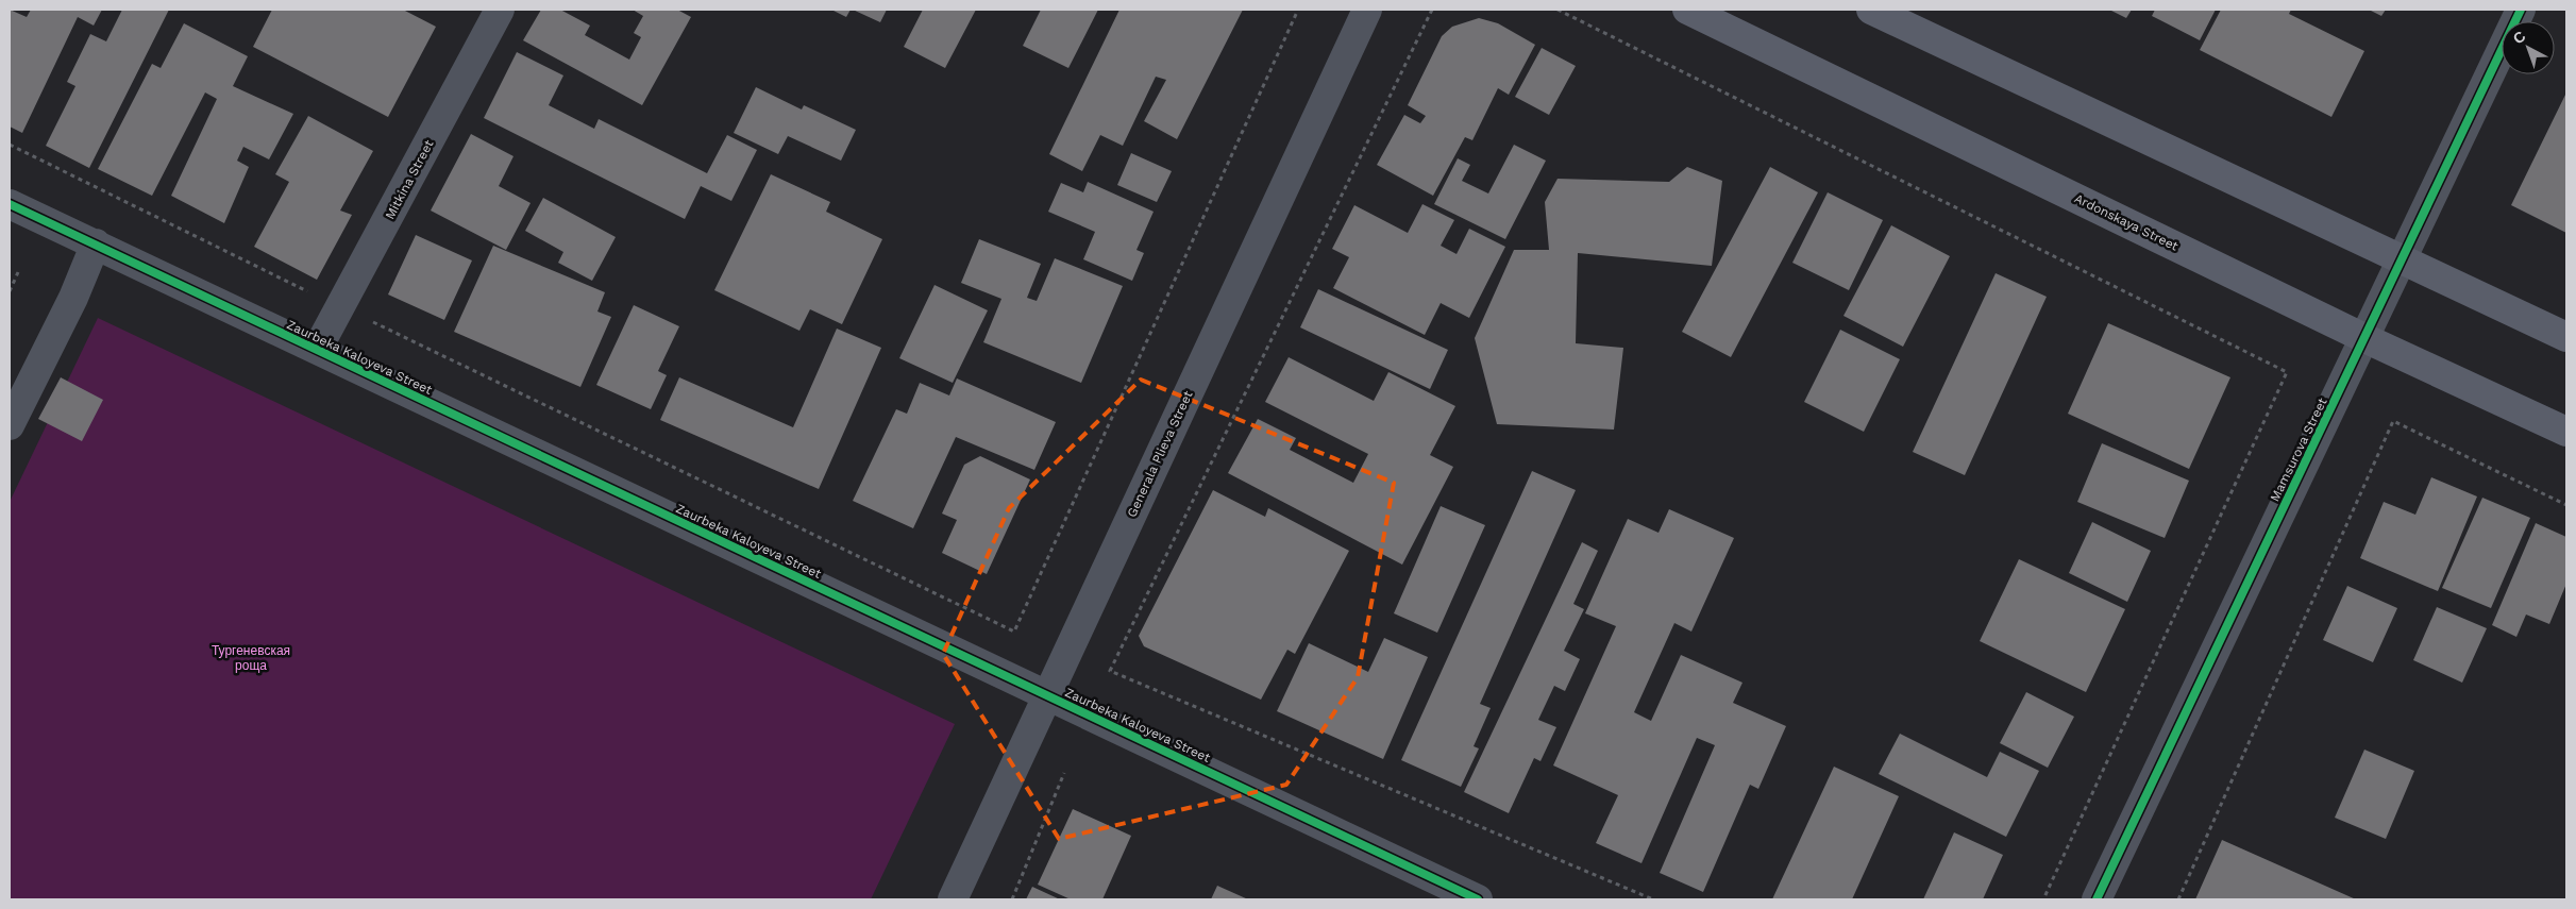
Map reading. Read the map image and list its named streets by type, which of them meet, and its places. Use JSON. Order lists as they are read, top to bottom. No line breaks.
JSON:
{"streets":{"main road":["Ardonskaya Street"],"street":["Mitkina Street","Zaurbeka Kaloyeva Street","Mamsurova Street","Generala Plieva Street"]},"crossings":[["Mitkina Street","Zaurbeka Kaloyeva Street"],["Ardonskaya Street","Mamsurova Street"],["Zaurbeka Kaloyeva Street","Generala Plieva Street"]],"parks":["Тургеневская роща"],"north":"top left"}
